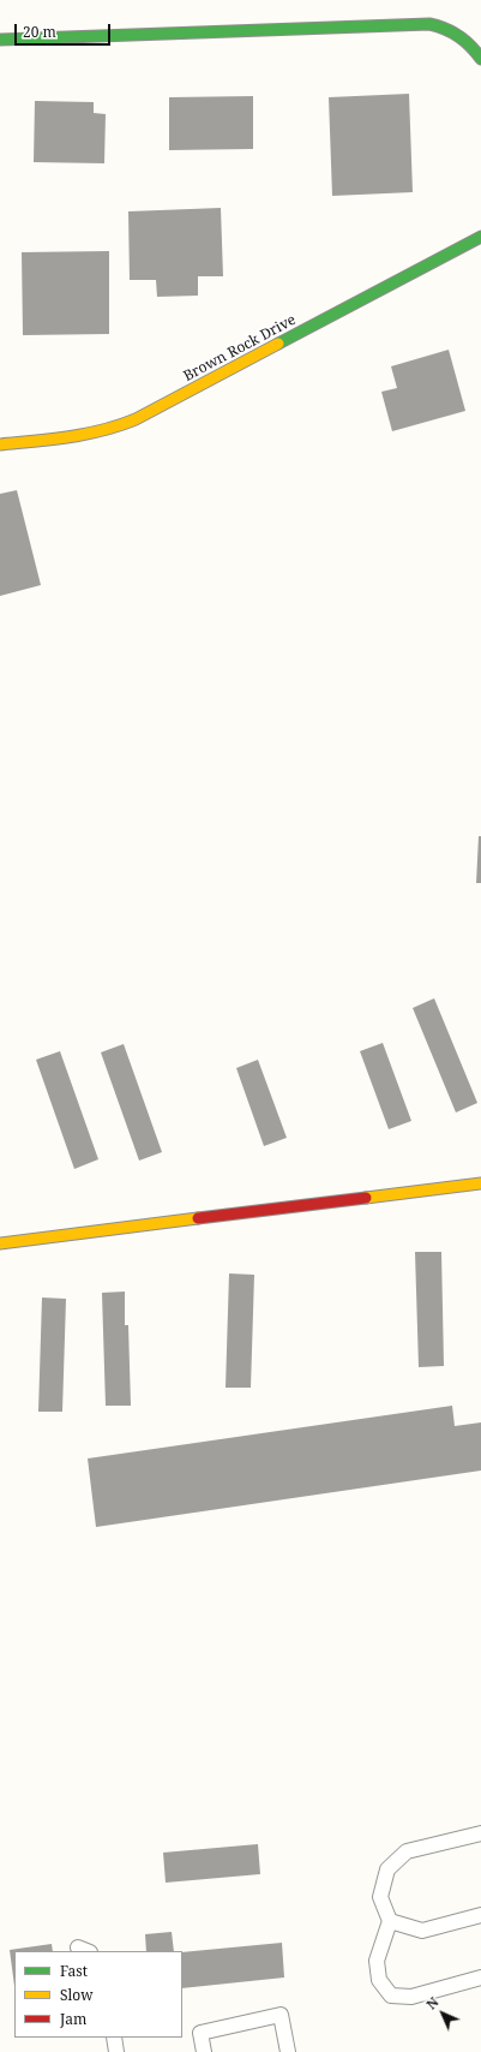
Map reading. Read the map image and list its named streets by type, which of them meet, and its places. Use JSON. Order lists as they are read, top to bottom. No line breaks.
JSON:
{"streets":{"street":["Brown Rock Drive"]},"legend":["Fast","Slow","Jam"],"scale_bar":"20 m","north":"top left"}
